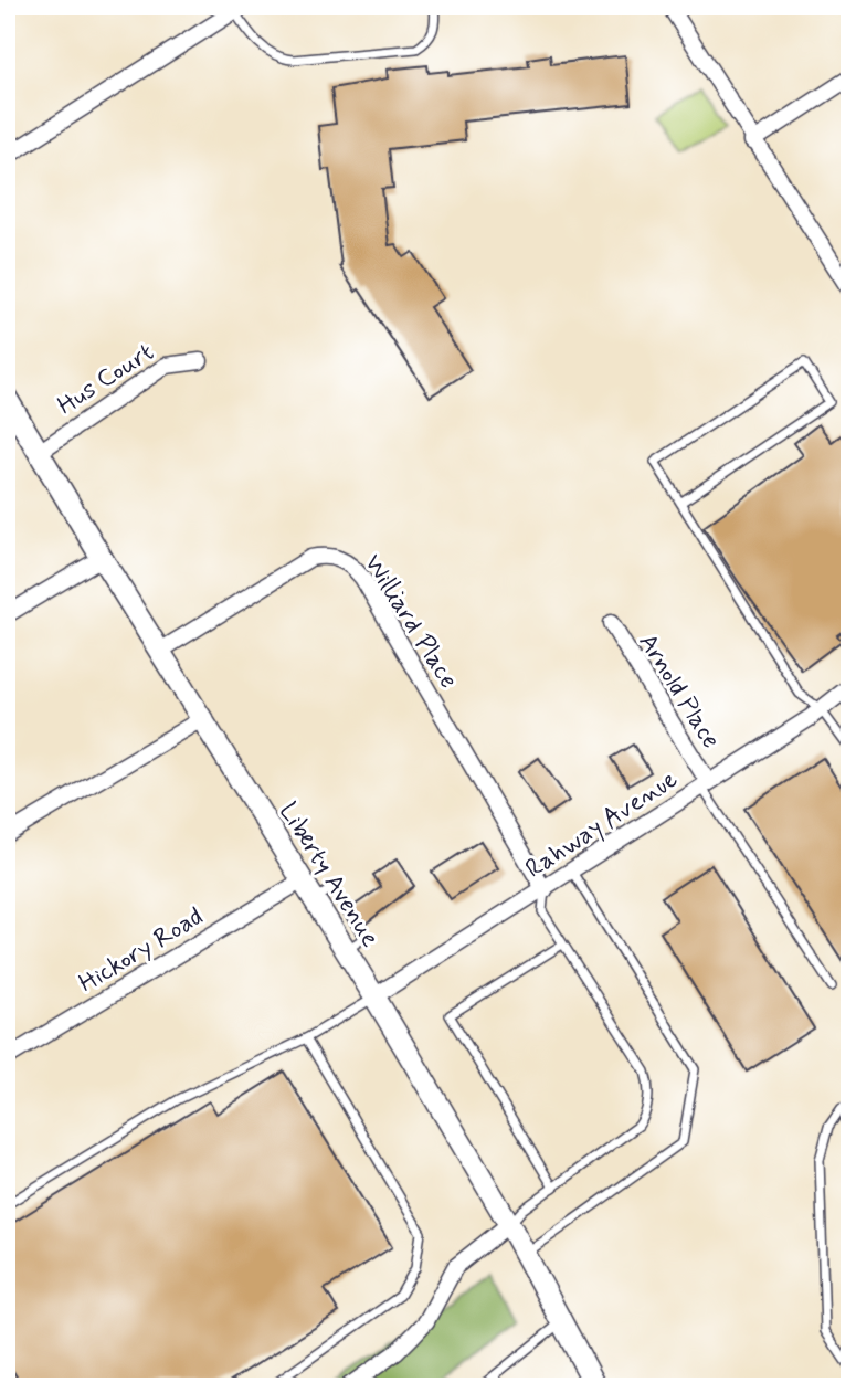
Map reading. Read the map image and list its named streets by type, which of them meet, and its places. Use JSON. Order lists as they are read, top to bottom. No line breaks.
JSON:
{"streets":{"street":["Hus Court","Williard Place","Arnold Place","Rahway Avenue","Liberty Avenue","Hickory Road"]},"crossings":[["Hus Court","Liberty Avenue"],["Williard Place","Rahway Avenue"],["Williard Place","Liberty Avenue"],["Arnold Place","Rahway Avenue"],["Rahway Avenue","Liberty Avenue"],["Liberty Avenue","Hickory Road"]]}
